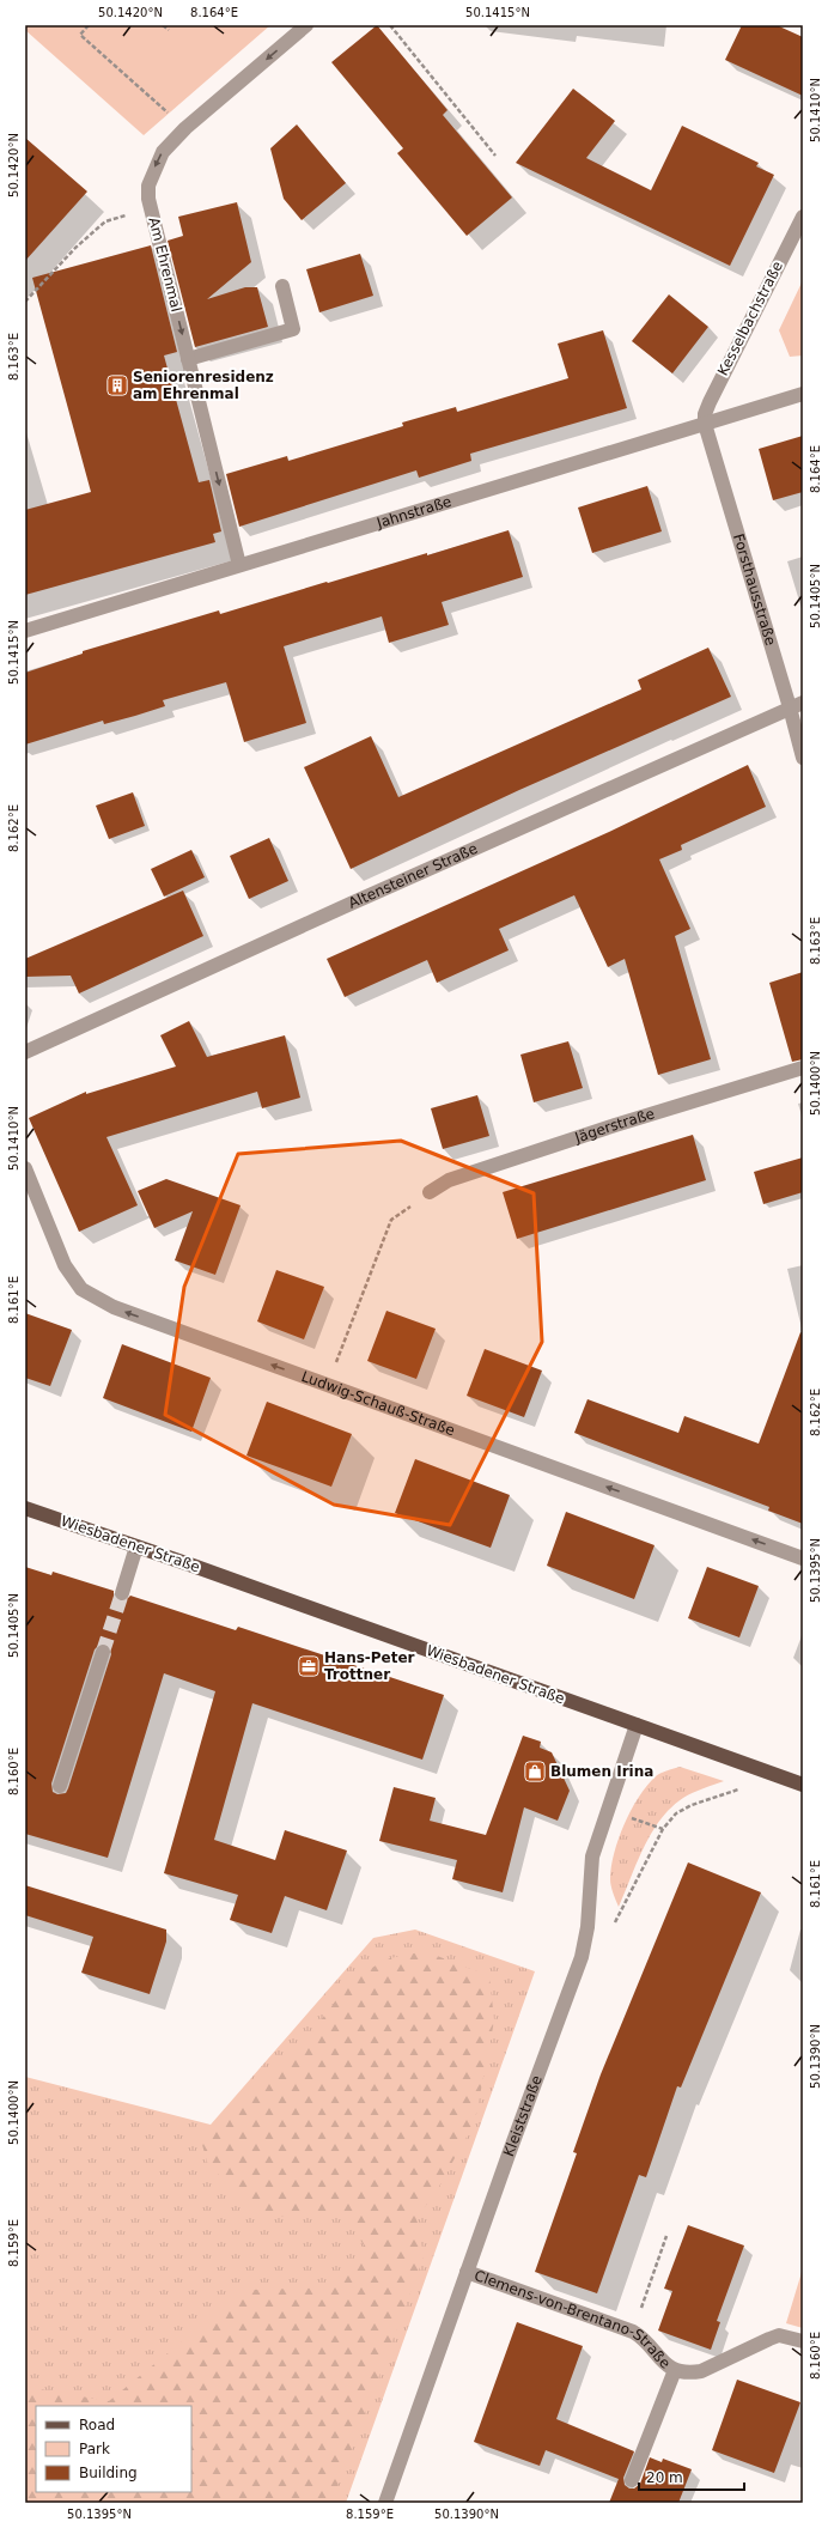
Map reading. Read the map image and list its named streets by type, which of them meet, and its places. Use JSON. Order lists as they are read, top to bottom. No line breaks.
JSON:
{"streets":{"main road":["Wiesbadener Straße"],"street":["Am Ehrenmal","Kesselbachstraße","Jahnstraße","Forsthausstraße","Altensteiner Straße","Jägerstraße","Ludwig-Schauß-Straße","Kleiststraße","Clemens-von-Brentano-Straße"]},"crossings":[["Am Ehrenmal","Jahnstraße"],["Kesselbachstraße","Jahnstraße"],["Kesselbachstraße","Forsthausstraße"],["Jahnstraße","Forsthausstraße"],["Forsthausstraße","Altensteiner Straße"],["Wiesbadener Straße","Kleiststraße"],["Kleiststraße","Clemens-von-Brentano-Straße"]],"one_way":["Am Ehrenmal","Ludwig-Schauß-Straße"],"places":{"building":["Seniorenresidenz am Ehrenmal"],"office":["Hans-Peter Trottner"],"shop":["Blumen Irina"]},"legend":["Road","Park","Building"],"scale_bar":"20 m","coordinates":["50.1420°N","8.164°E","50.1415°N","50.1410°N","8.163°E","50.1405°N","8.162°E","50.1400°N","8.161°E","50.1395°N","8.160°E","50.1390°N","8.159°E"]}
